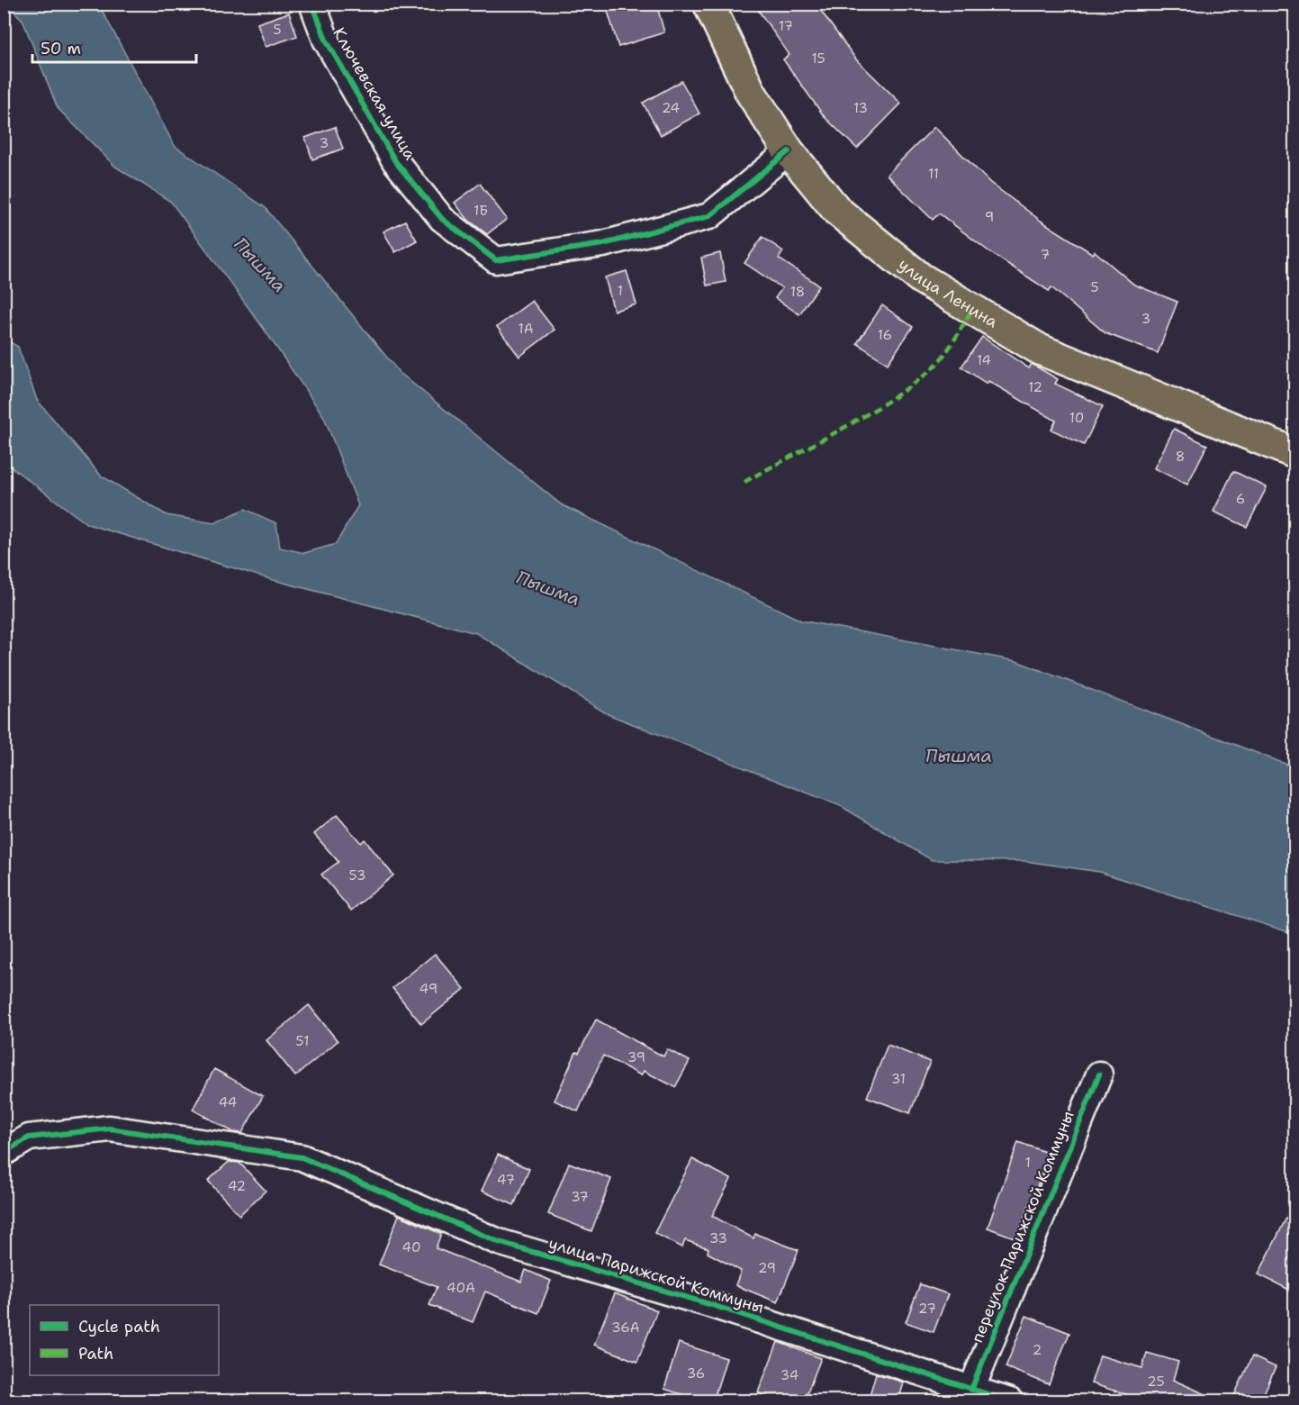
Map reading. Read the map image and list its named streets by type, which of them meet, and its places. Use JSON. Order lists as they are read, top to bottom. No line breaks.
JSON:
{"streets":{"main road":["улица Ленина"],"street":["Ключевская улица","переулок Парижской Коммуны","улица Парижской Коммуны"]},"crossings":[["Ключевская улица","улица Ленина"],["переулок Парижской Коммуны","улица Парижской Коммуны"]],"water":["Пышма"],"house_numbers":["17","5","15","24","13","3","11","1Б","9","7","5","1","18","3","1А","16","14","12","10","8","6","53","49","51","39","31","44","1","47","42","37","33","40","29","40А","27","36А","2","36","34","25"],"legend":["Cycle path","Path"],"scale_bar":"50 m"}
